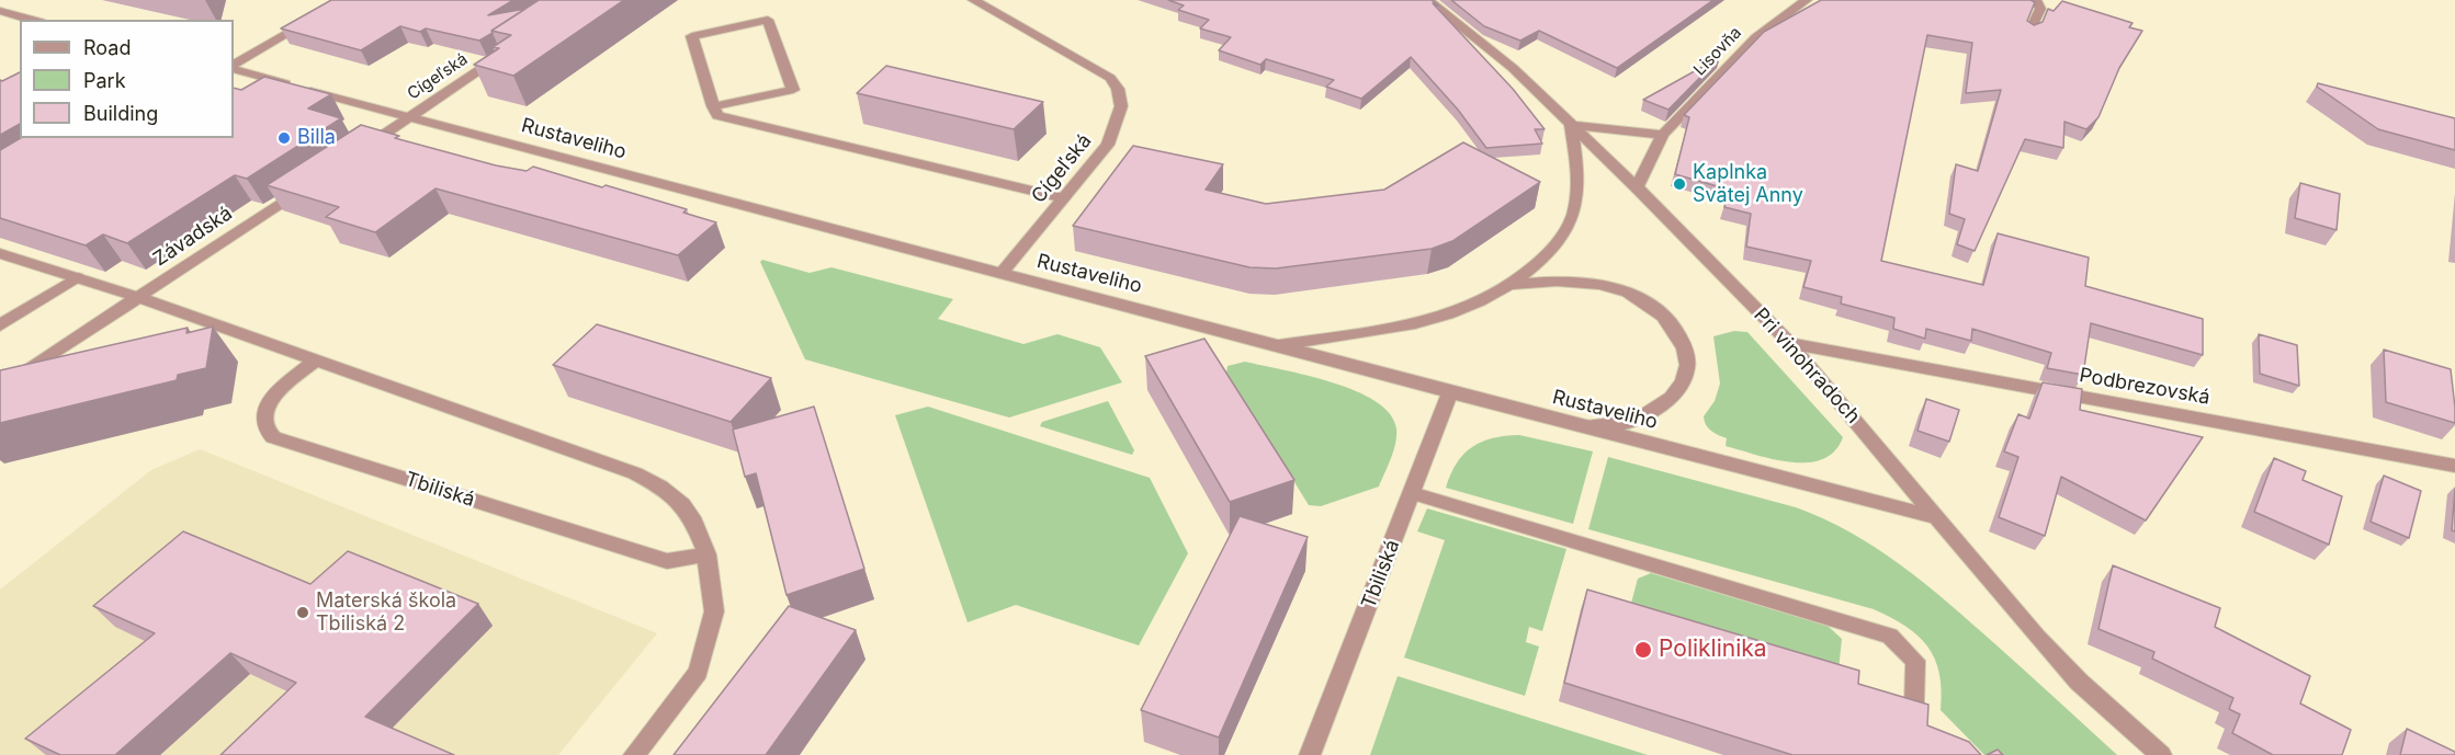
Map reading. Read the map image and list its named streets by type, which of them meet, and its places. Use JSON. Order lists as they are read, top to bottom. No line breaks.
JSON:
{"streets":{"street":["Lisovňa","Cígeľská","Rustaveliho","Závadská","Pri vinohradoch","Podbrezovská","Tbiliská"]},"crossings":[["Lisovňa","Pri vinohradoch"],["Cígeľská","Rustaveliho"],["Rustaveliho","Pri vinohradoch"],["Rustaveliho","Tbiliská"],["Pri vinohradoch","Podbrezovská"]],"places":["Billa","Kaplnka Svätej Anny","Materská škola Tbiliská 2","Poliklinika"],"legend":["Road","Park","Building"]}
